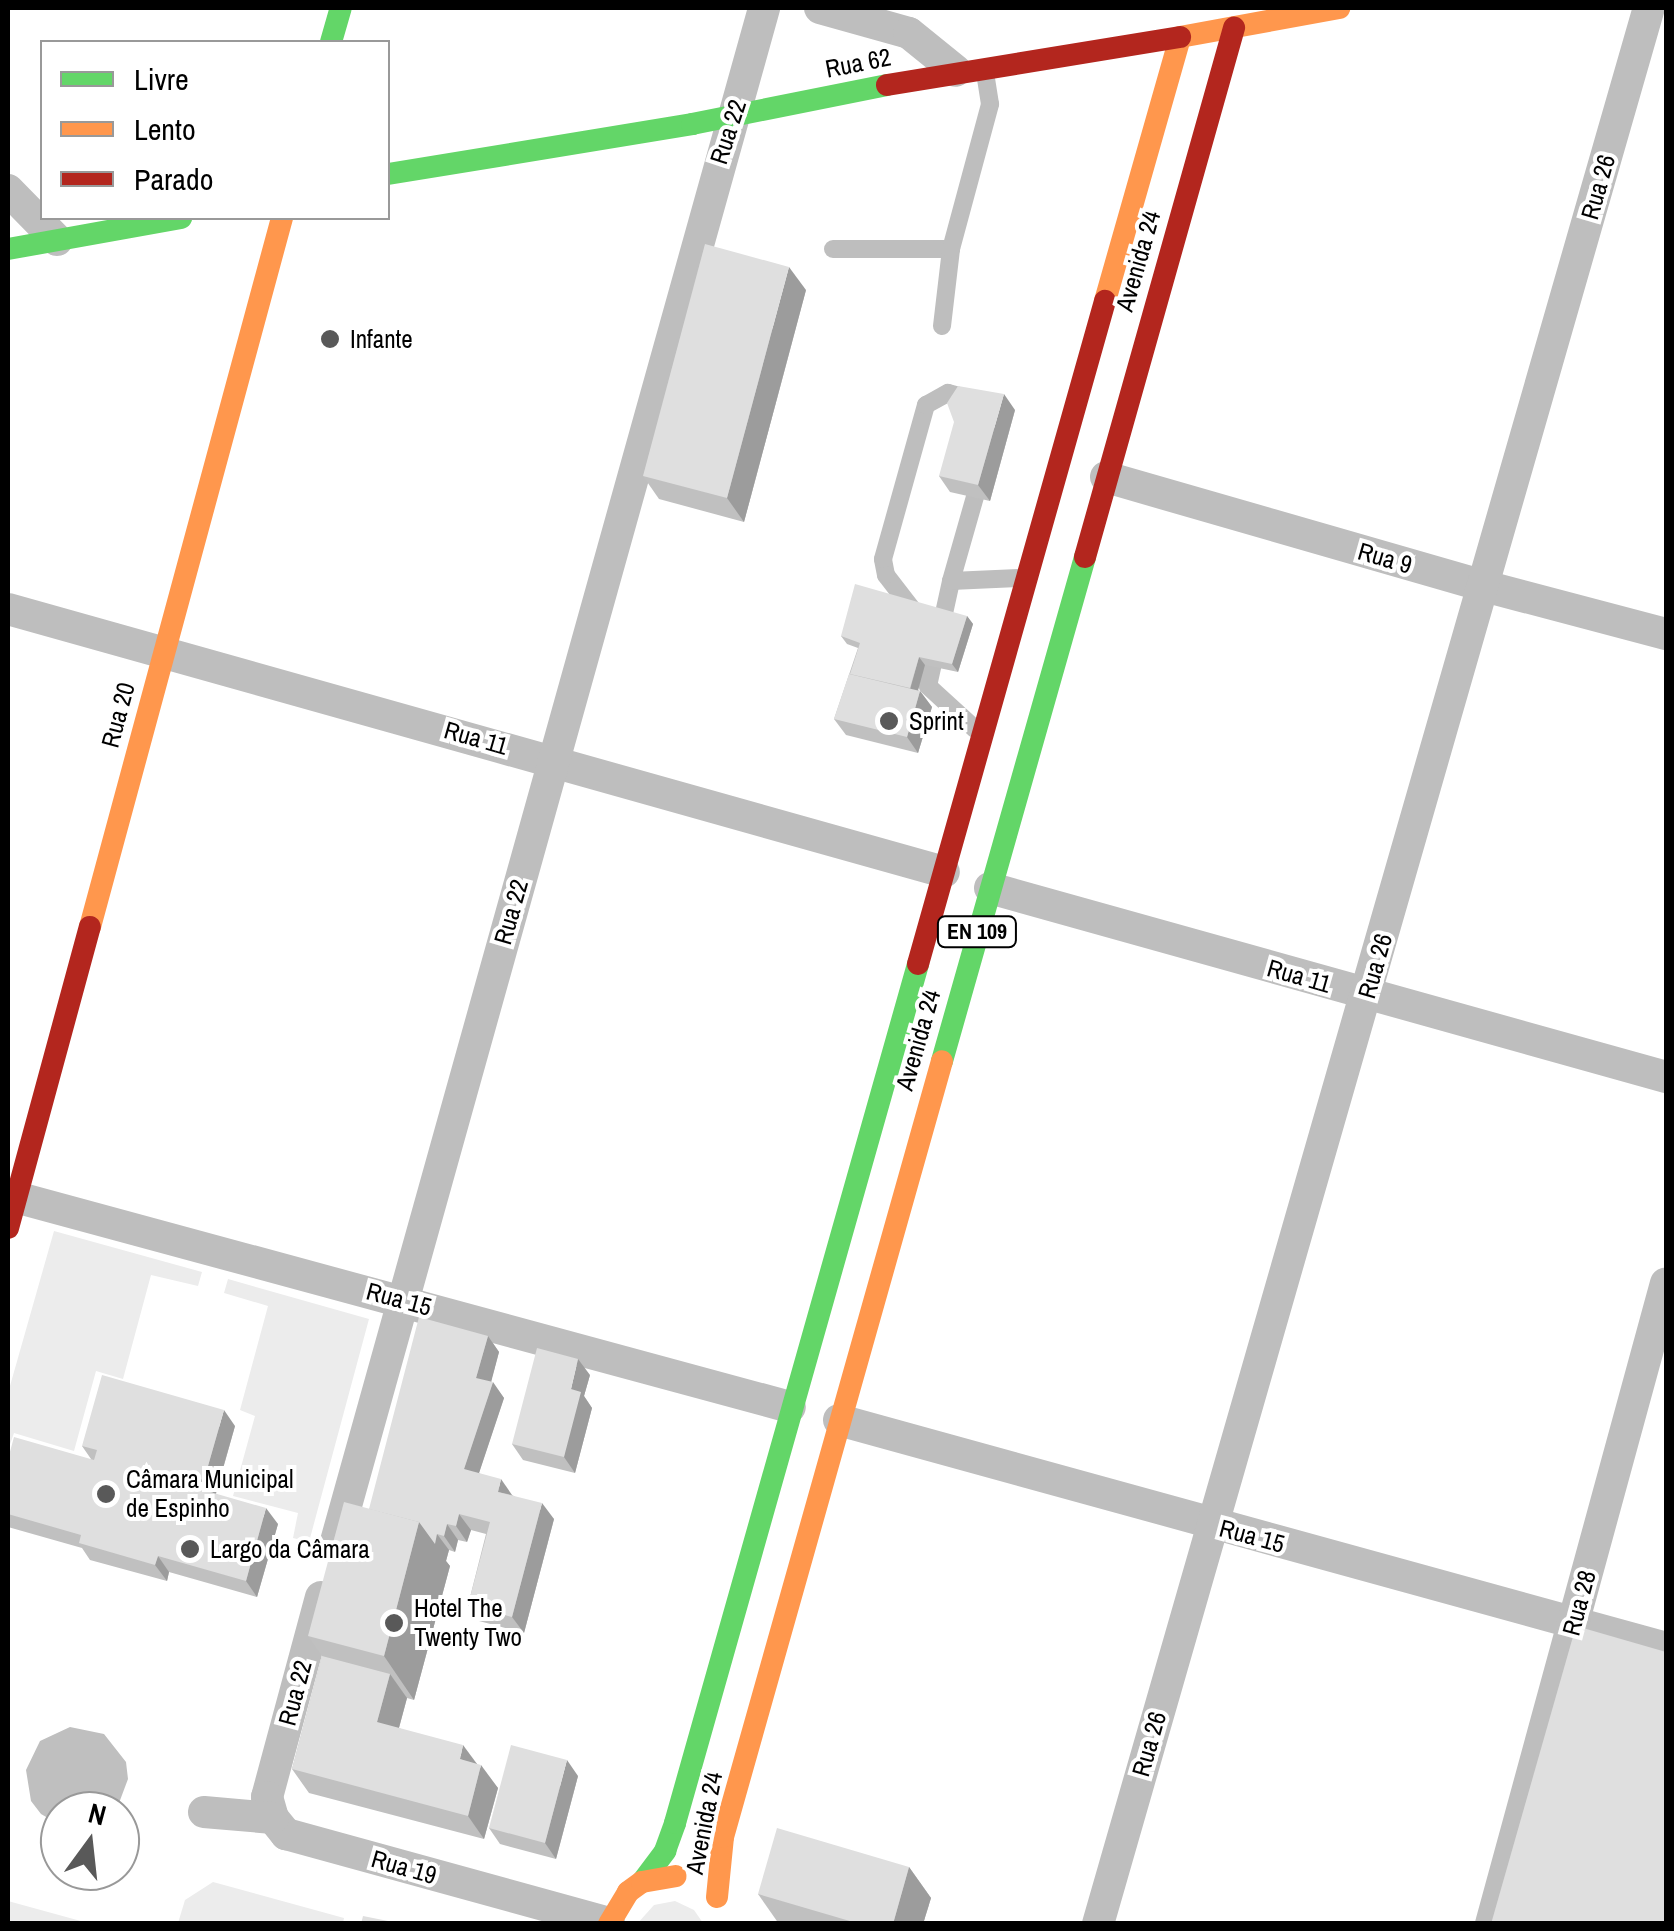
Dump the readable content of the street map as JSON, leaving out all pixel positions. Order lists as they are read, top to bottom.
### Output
{
  "streets": {
    "main road": [
      "Rua 62",
      "Avenida 24",
      "Rua 20",
      "EN 109"
    ],
    "street": [
      "Rua 22",
      "Rua 26",
      "Rua 9",
      "Rua 11",
      "Rua 15",
      "Rua 28",
      "Rua 19"
    ]
  },
  "crossings": [
    ["Rua 62", "Rua 22"],
    ["Rua 62", "Avenida 24"],
    ["Rua 22", "Rua 11"],
    ["Rua 22", "Rua 15"],
    ["Rua 22", "Rua 19"],
    ["Rua 26", "Rua 9"],
    ["Rua 26", "Rua 11"],
    ["Rua 26", "Rua 15"],
    ["Avenida 24", "Rua 9"],
    ["Avenida 24", "Rua 11"],
    ["Avenida 24", "Rua 15"],
    ["Avenida 24", "Rua 19"],
    ["Rua 20", "Rua 11"],
    ["Rua 20", "Rua 15"],
    ["Rua 15", "Rua 28"]
  ],
  "places": [
    "Infante",
    "Sprint",
    "Câmara Municipal de Espinho",
    "Largo da Câmara",
    "Hotel The Twenty Two"
  ],
  "legend": ["Livre", "Lento", "Parado"],
  "north": "top"
}
